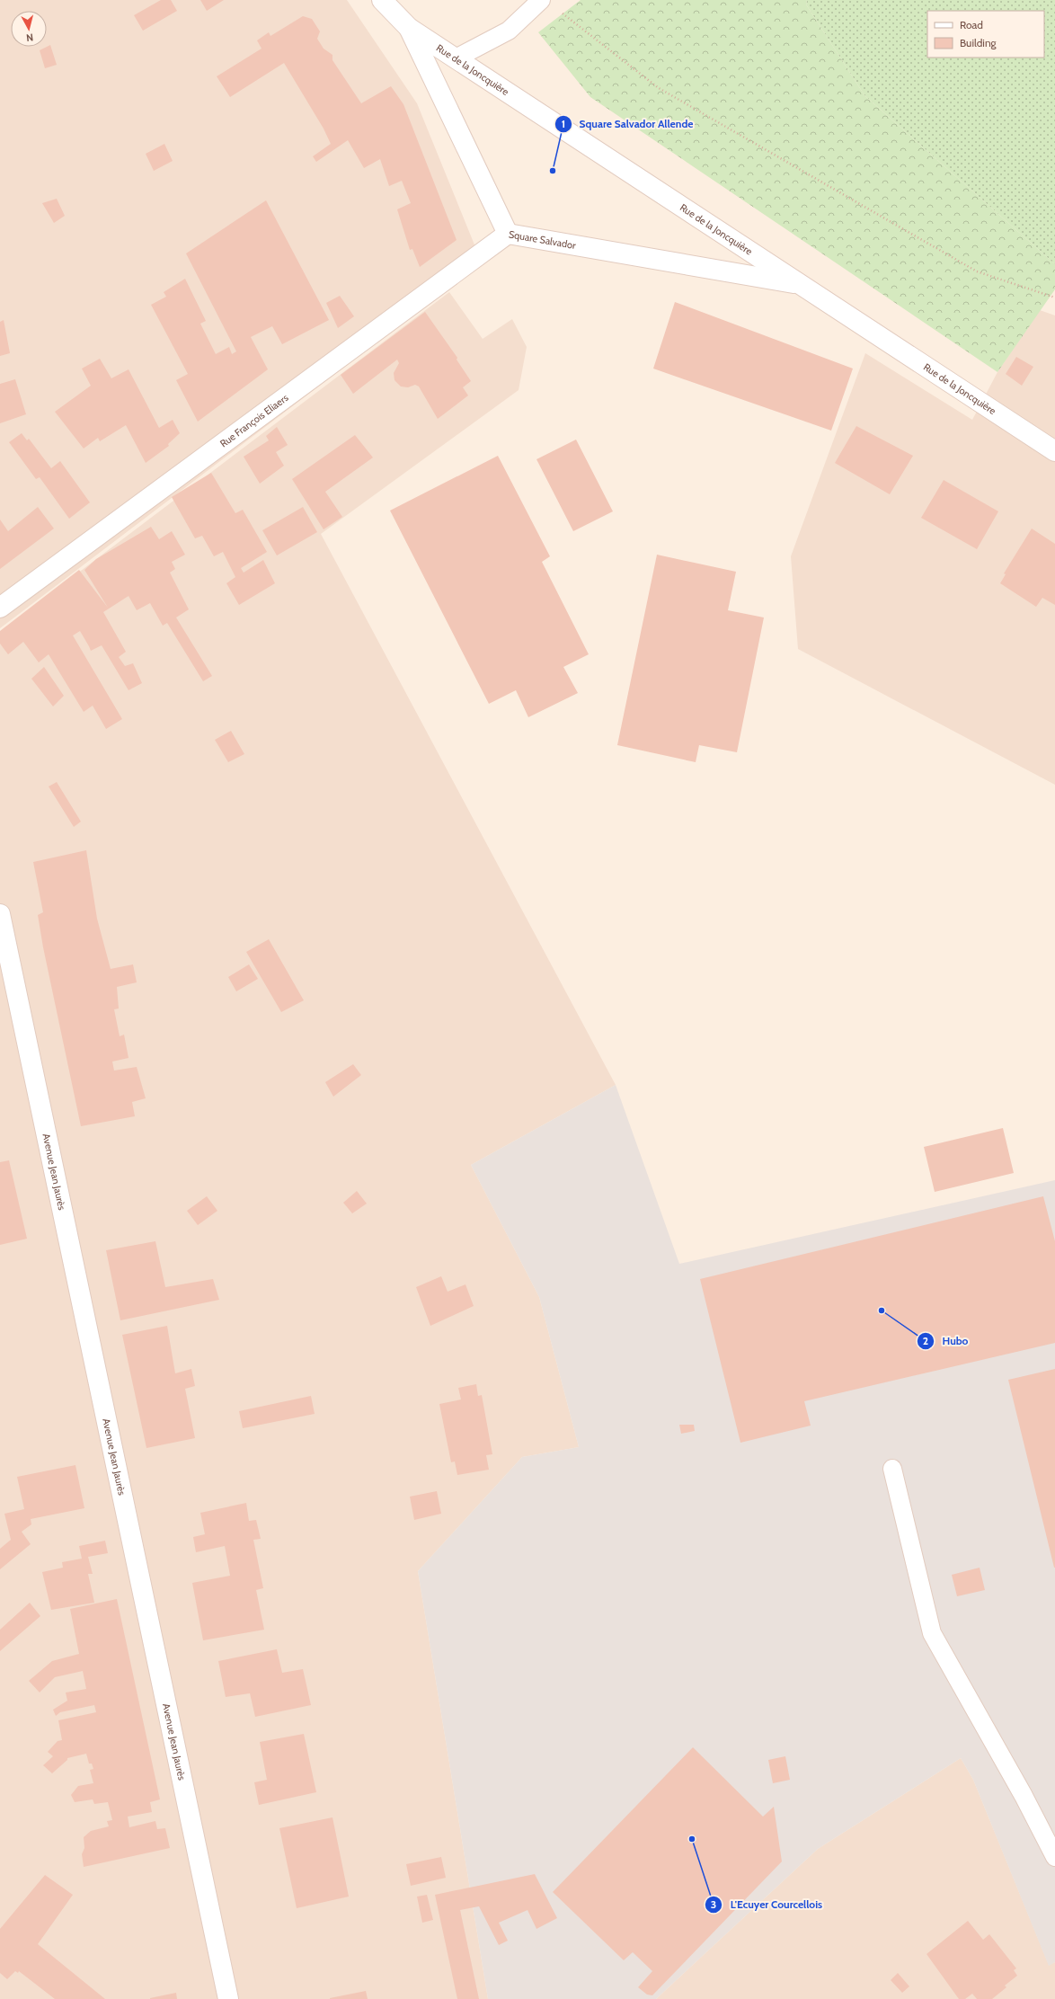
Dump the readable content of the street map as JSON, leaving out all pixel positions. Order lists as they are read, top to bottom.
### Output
{
  "streets": {
    "street": [
      "Rue de la Joncquière",
      "Square Salvador",
      "Rue François Eliaers",
      "Avenue Jean Jaurès"
    ]
  },
  "crossings": [
    ["Rue de la Joncquière", "Square Salvador"],
    ["Square Salvador", "Rue François Eliaers"]
  ],
  "places": ["Square Salvador Allende", "Hubo", "L'Ecuyer Courcellois"],
  "legend": ["Road", "Building"],
  "north": "bottom"
}
